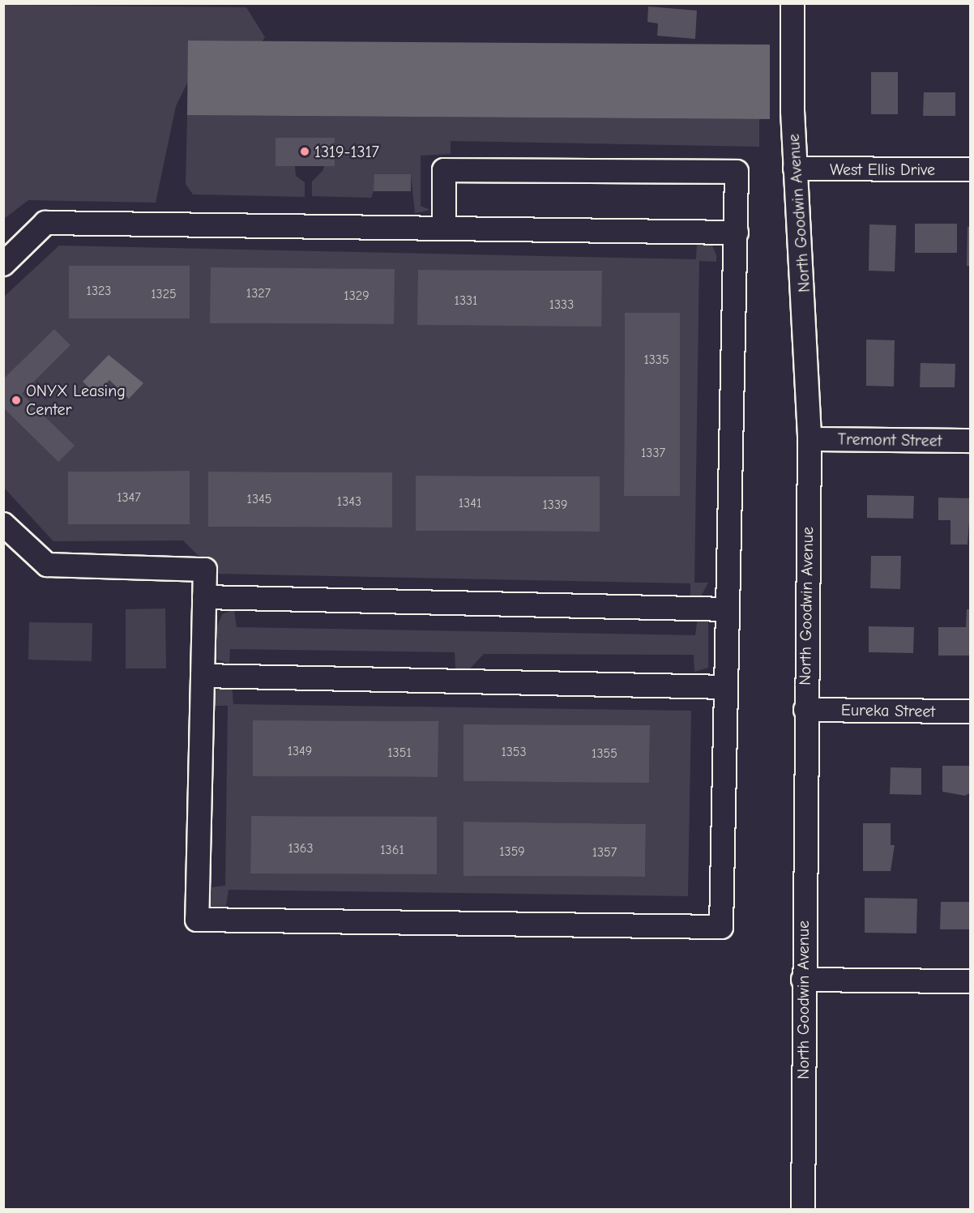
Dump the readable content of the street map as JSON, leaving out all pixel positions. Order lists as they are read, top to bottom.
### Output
{
  "streets": {
    "street": [
      "West Ellis Drive",
      "North Goodwin Avenue",
      "Tremont Street",
      "Eureka Street"
    ]
  },
  "crossings": [
    ["West Ellis Drive", "North Goodwin Avenue"],
    ["North Goodwin Avenue", "Tremont Street"],
    ["North Goodwin Avenue", "Eureka Street"]
  ],
  "places": ["1319-1317", "ONYX Leasing Center"],
  "house_numbers": [
    "1323",
    "1327",
    "1325",
    "1329",
    "1331",
    "1333",
    "1335",
    "1337",
    "1347",
    "1345",
    "1343",
    "1341",
    "1339",
    "1349",
    "1353",
    "1351",
    "1355",
    "1363",
    "1361",
    "1359",
    "1357"
  ]
}
